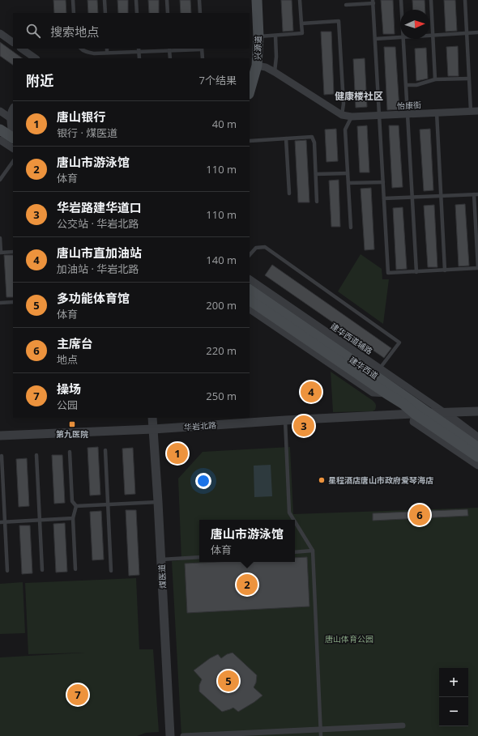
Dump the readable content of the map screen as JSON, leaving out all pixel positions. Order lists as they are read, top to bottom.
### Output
{
  "streets": {
    "main road": ["兴源道", "建华西道"],
    "street": [
      "怡康街",
      "建华西道辅路",
      "华岩北路",
      "煤医道"
    ]
  },
  "crossings": [
    ["兴源道", "怡康街"],
    ["建华西道辅路", "建华西道"],
    ["建华西道辅路", "华岩北路"],
    ["建华西道", "华岩北路"],
    ["华岩北路", "煤医道"]
  ],
  "districts": ["健康楼社区"],
  "parks": ["唐山体育公园"],
  "places": {
    "transit": ["第九医院"],
    "other": ["星程酒店唐山市政府爱琴海店"]
  },
  "north": "right",
  "page": {
    "search": "搜索地点",
    "heading": ["附近", "7个结果"],
    "list": [
      {
        "mark": "1",
        "name": "唐山银行",
        "note": "银行 · 煤医道",
        "value": "40 m"
      },
      {
        "mark": "2",
        "name": "唐山市游泳馆",
        "note": "体育",
        "value": "110 m"
      },
      {
        "mark": "3",
        "name": "华岩路建华道口",
        "note": "公交站 · 华岩北路",
        "value": "110 m"
      },
      {
        "mark": "4",
        "name": "唐山市直加油站",
        "note": "加油站 · 华岩北路",
        "value": "140 m"
      },
      {
        "mark": "5",
        "name": "多功能体育馆",
        "note": "体育",
        "value": "200 m"
      },
      {
        "mark": "6",
        "name": "主席台",
        "note": "地点",
        "value": "220 m"
      },
      {
        "mark": "7",
        "name": "操场",
        "note": "公园",
        "value": "250 m"
      }
    ],
    "pins": [
      "4",
      "3",
      "1",
      "6",
      "2",
      "5",
      "7"
    ],
    "popup": ["唐山市游泳馆", "体育"],
    "map_buttons": ["+", "−"]
  }
}
